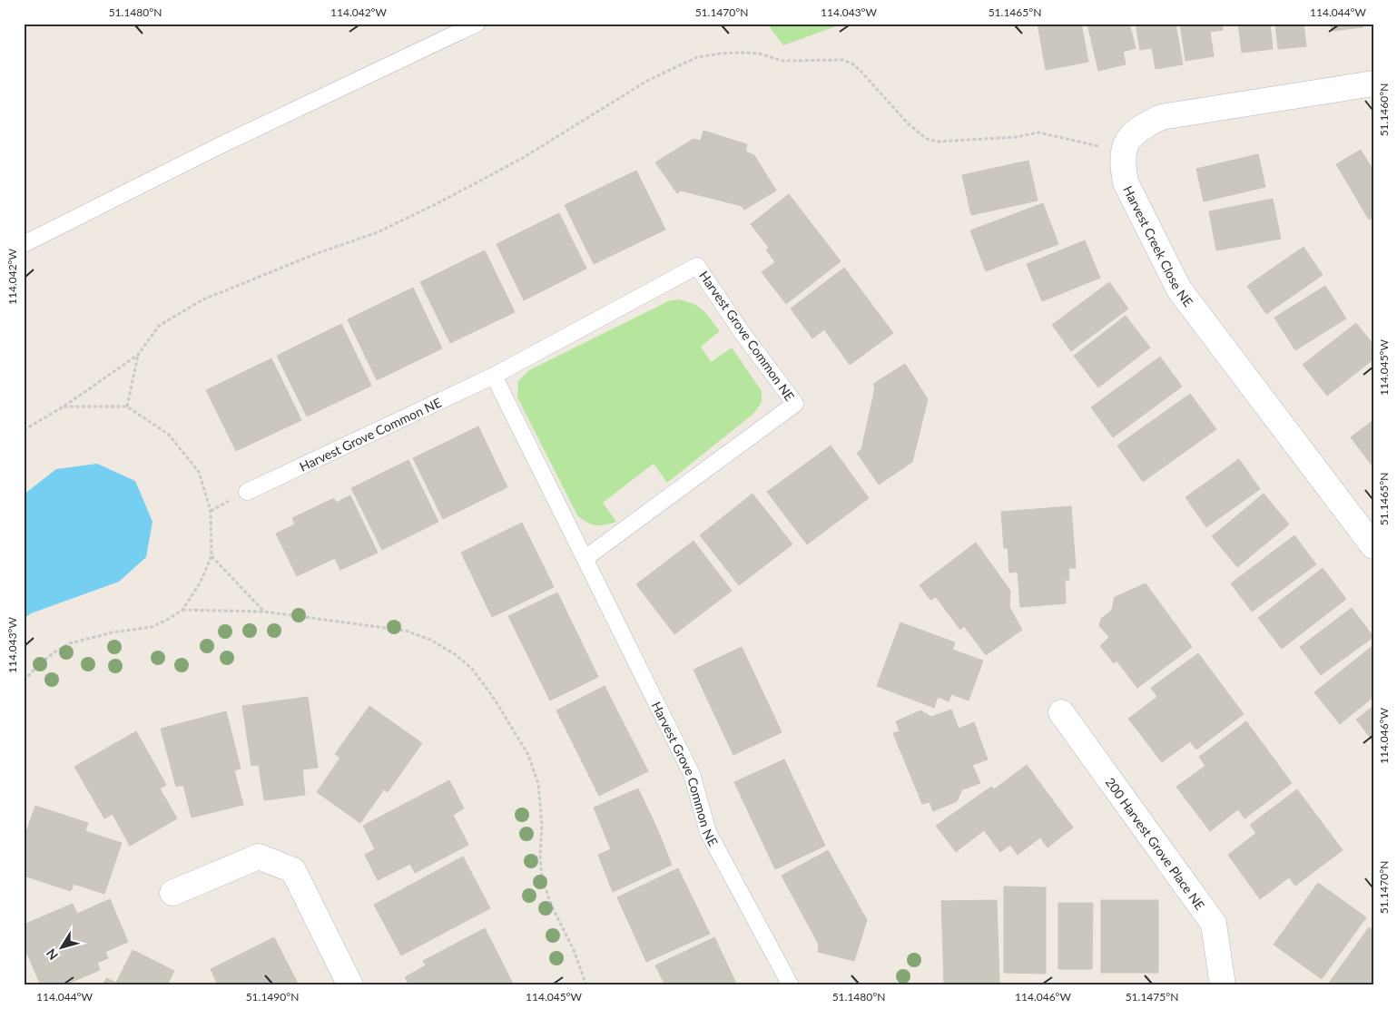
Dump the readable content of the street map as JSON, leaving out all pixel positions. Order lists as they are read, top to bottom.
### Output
{
  "streets": {
    "street": ["Harvest Creek Close NE", "200 Harvest Grove Place NE"],
    "lane": ["Harvest Grove Common NE"]
  },
  "north": "bottom left",
  "coordinates": [
    "51.1480°N",
    "114.042°W",
    "51.1470°N",
    "114.043°W",
    "51.1465°N",
    "114.044°W",
    "51.1460°N",
    "114.045°W",
    "114.046°W",
    "51.1490°N",
    "51.1475°N"
  ]
}
